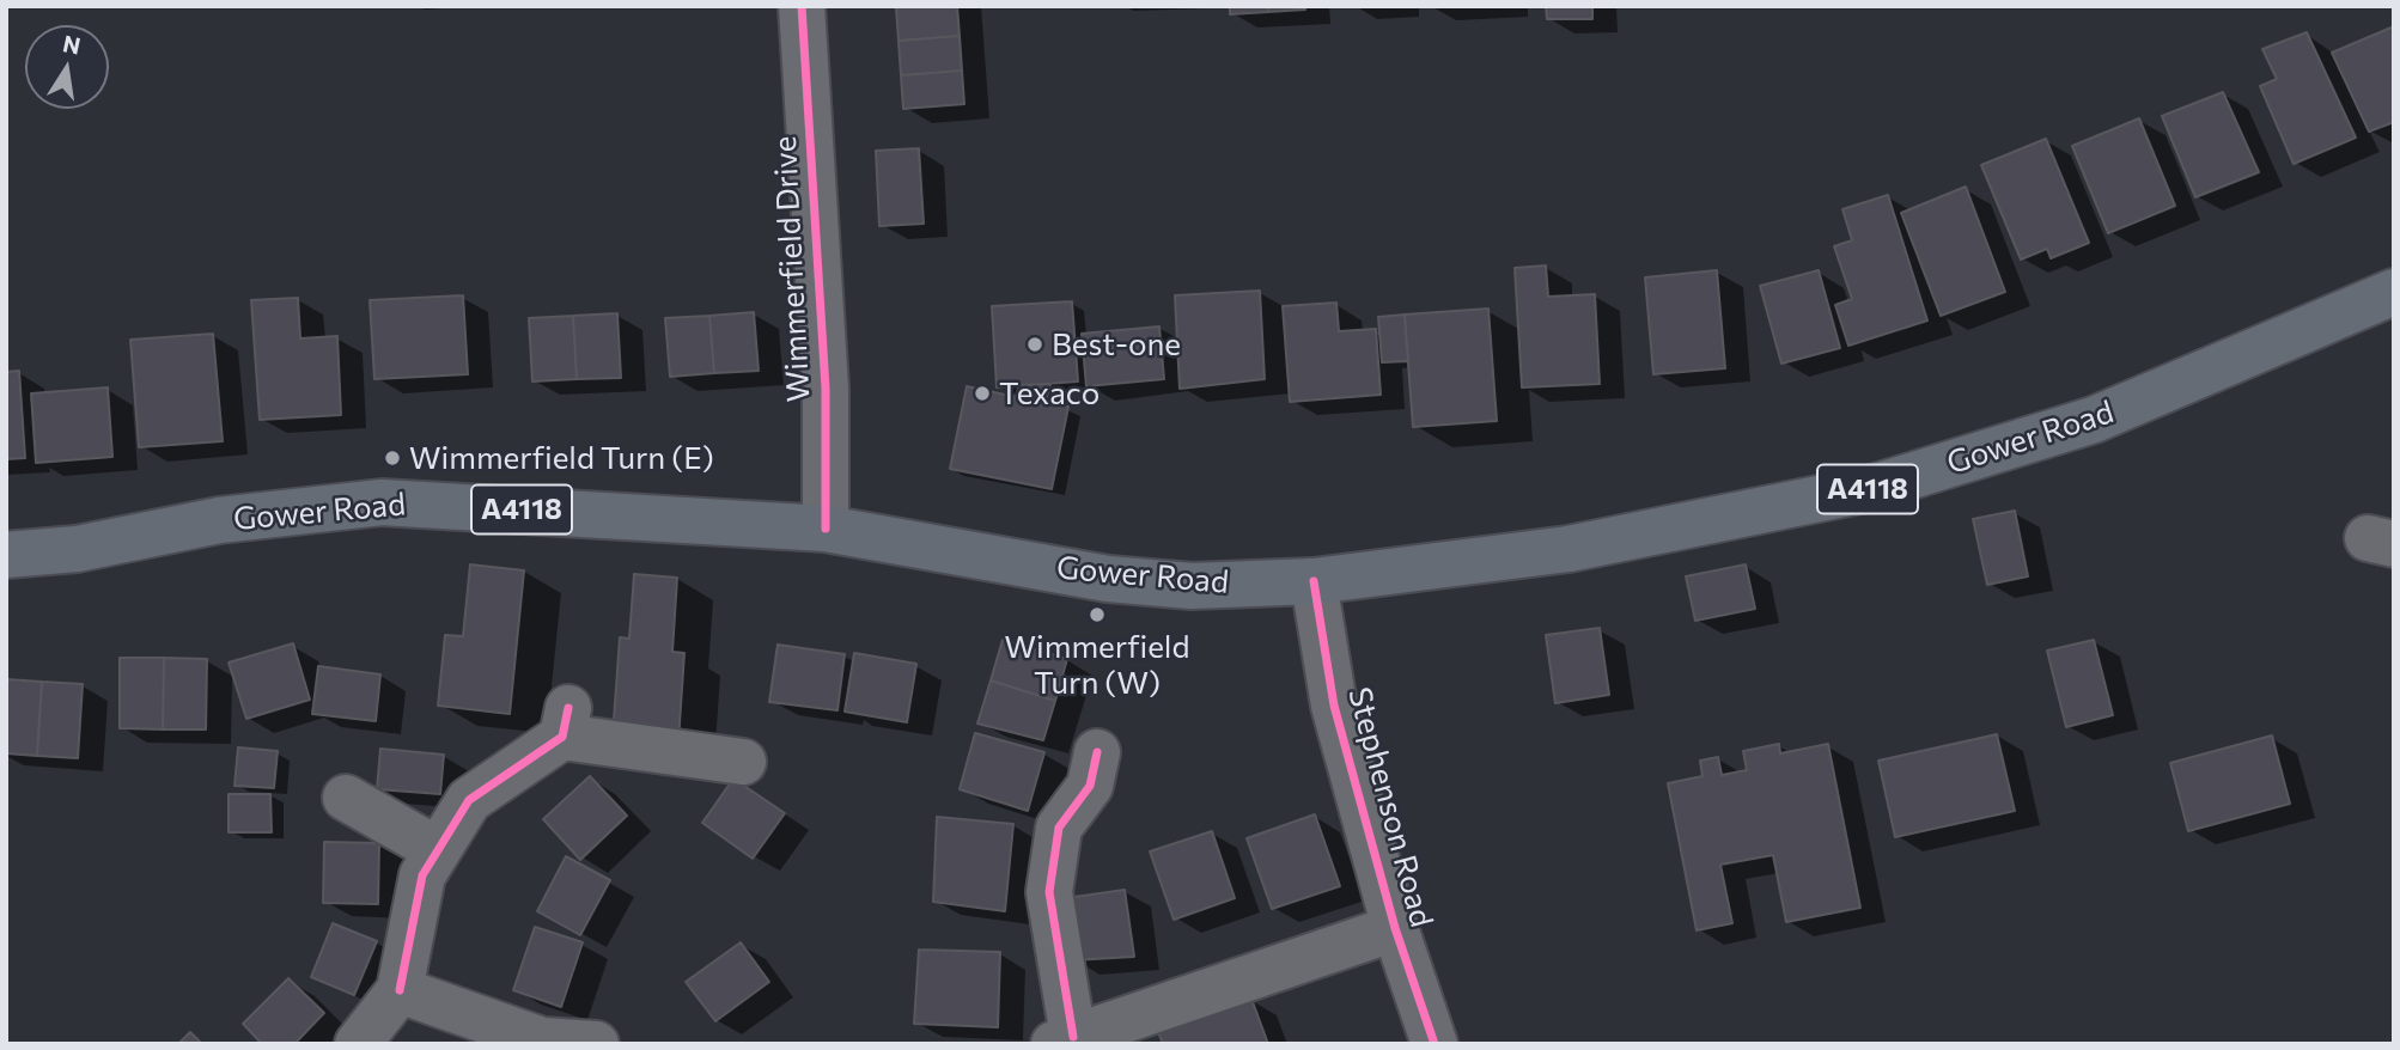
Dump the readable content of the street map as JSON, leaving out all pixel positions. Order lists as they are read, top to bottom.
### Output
{
  "streets": {
    "main road": ["Gower Road", "A4118"],
    "street": ["Wimmerfield Drive", "Stephenson Road"]
  },
  "crossings": [
    ["Wimmerfield Drive", "Gower Road"],
    ["Gower Road", "Stephenson Road"]
  ],
  "places": [
    "Best-one",
    "Texaco",
    "Wimmerfield Turn (E)",
    "Wimmerfield Turn (W)"
  ],
  "north": "top"
}
